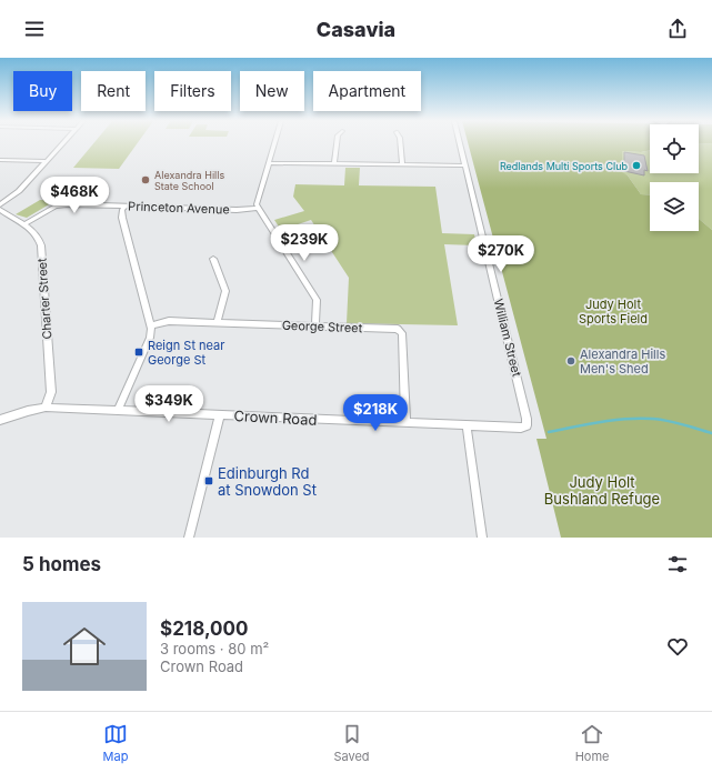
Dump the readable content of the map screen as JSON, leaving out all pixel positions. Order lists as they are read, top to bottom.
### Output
{
  "streets": {
    "street": [
      "Princeton Avenue",
      "Charter Street",
      "George Street",
      "William Street",
      "Crown Road"
    ]
  },
  "crossings": [
    ["Princeton Avenue", "Charter Street"],
    ["Charter Street", "Crown Road"],
    ["George Street", "Crown Road"],
    ["William Street", "Crown Road"]
  ],
  "parks": ["Judy Holt Sports Field", "Judy Holt Bushland Refuge"],
  "places": {
    "other": ["Redlands Multi Sports Club", "Alexandra Hills State School", "Alexandra Hills Men's Shed"],
    "transit": ["Reign St near George St", "Edinburgh Rd at Snowdon St"]
  },
  "page": {
    "header": "Casavia",
    "chip": [
      "Buy",
      "Rent",
      "Filters",
      "New",
      "Apartment"
    ],
    "price": [
      "$468K",
      "$239K",
      "$270K",
      "$349K",
      "$218K"
    ],
    "heading": "5 homes",
    "list": [
      {
        "name": "$218,000",
        "note": "3 rooms · 80 m² · Crown Road"
      }
    ],
    "tabs": ["Map", "Saved", "Home"]
  }
}
